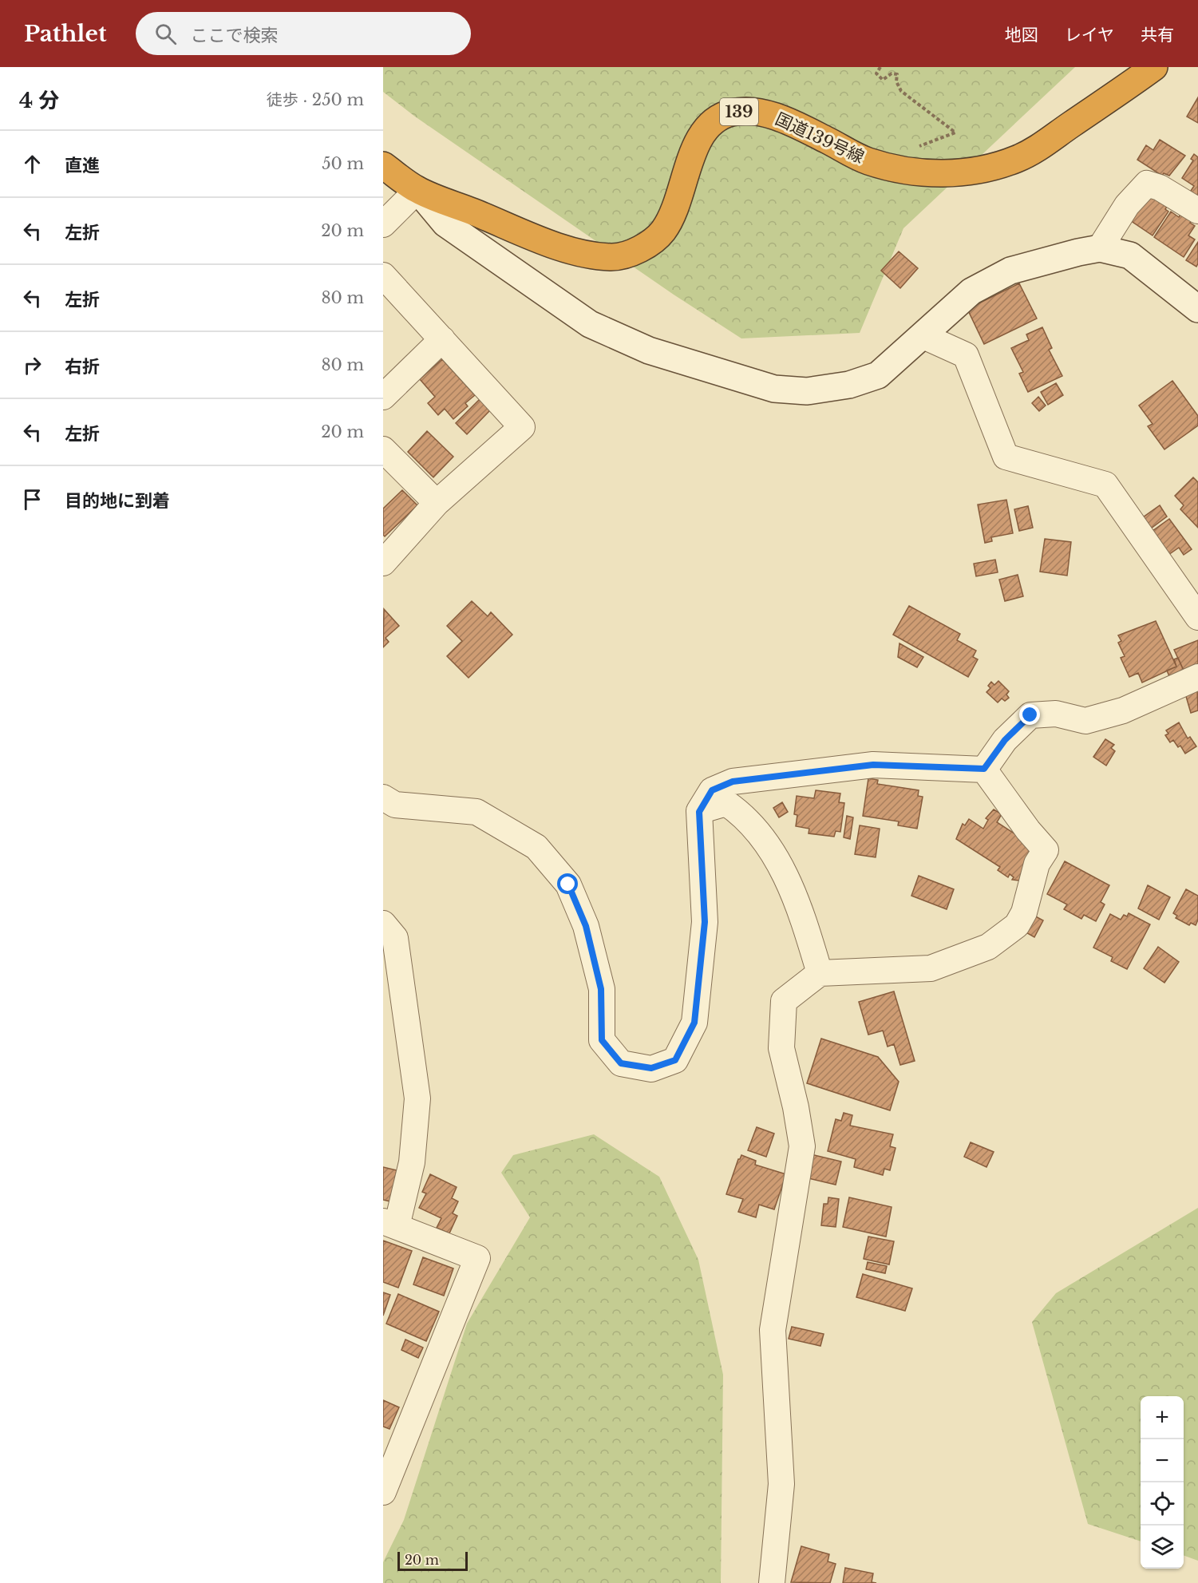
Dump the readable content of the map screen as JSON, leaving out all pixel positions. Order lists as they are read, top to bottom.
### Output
{
  "streets": {
    "highway": ["139", "国道139号線"]
  },
  "scale_bar": "20 m",
  "page": {
    "header": "Pathlet",
    "search": "ここで検索",
    "nav": ["地図", "レイヤ", "共有"],
    "heading": ["4 分", "徒歩 · 250 m"],
    "list": [
      ["直進", "50 m"],
      ["左折", "20 m"],
      ["左折", "80 m"],
      ["右折", "80 m"],
      ["左折", "20 m"],
      "目的地に到着"
    ],
    "map_buttons": ["+", "−"],
    "scale": "20 m"
  }
}
